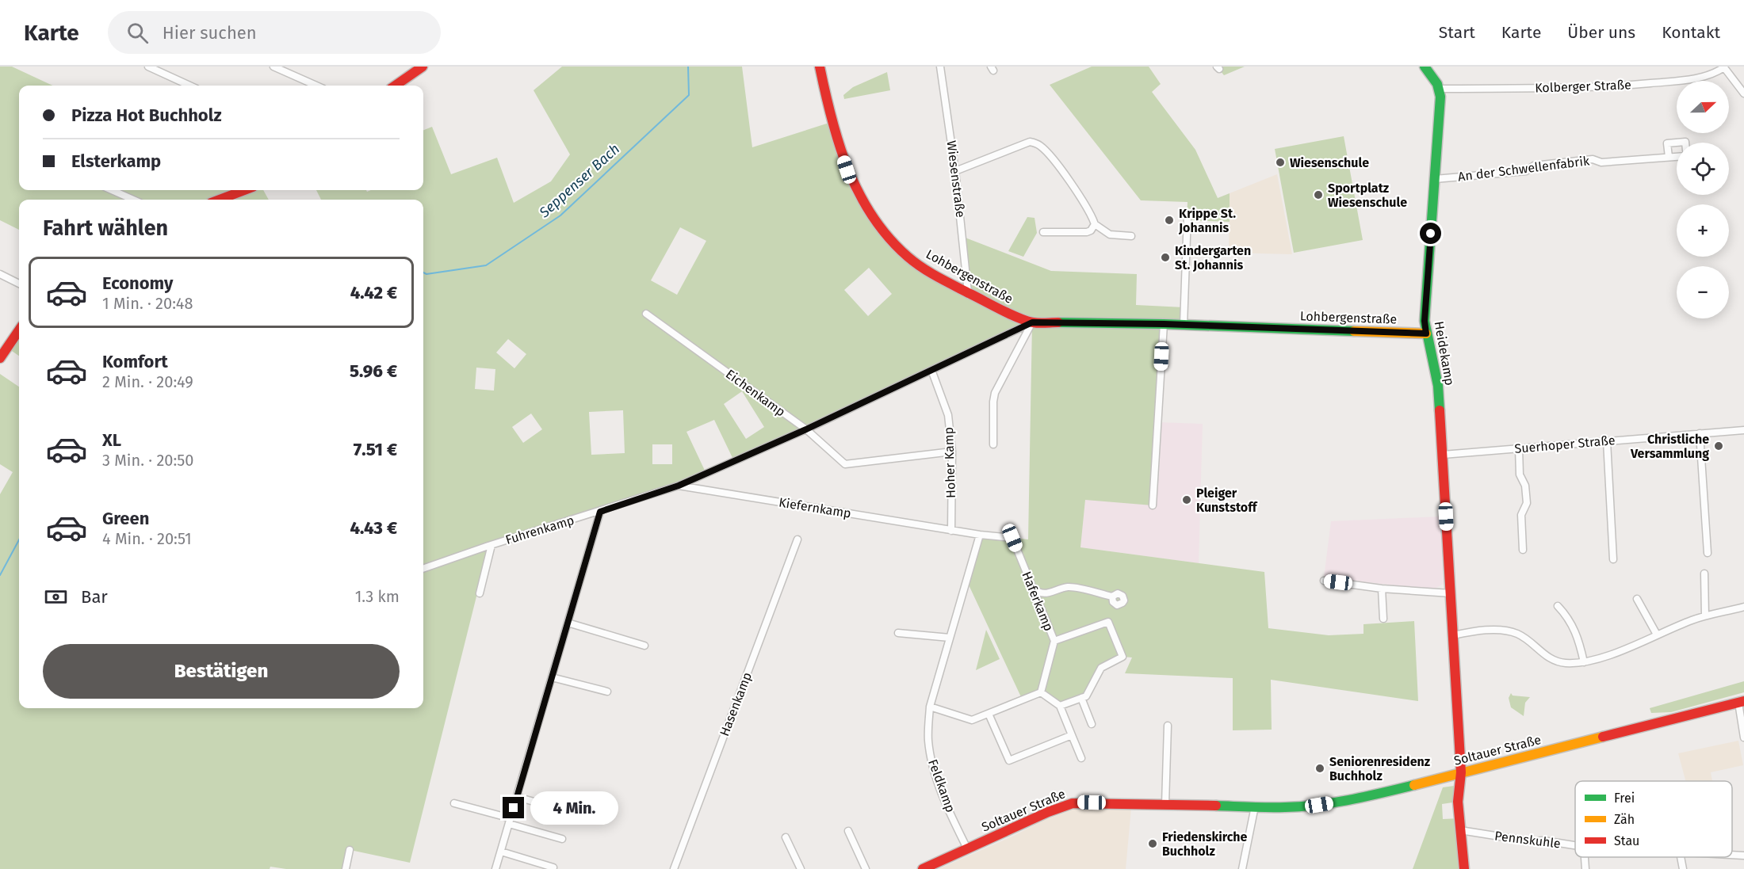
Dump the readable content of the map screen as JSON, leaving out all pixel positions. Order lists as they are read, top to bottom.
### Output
{
  "streets": {
    "street": [
      "Kolberger Straße",
      "An der Schwellenfabrik",
      "Wiesenstraße",
      "Lohbergenstraße",
      "Heidekamp",
      "Eichenkamp",
      "Suerhoper Straße",
      "Hoher Kamp",
      "Kiefernkamp",
      "Fuhrenkamp",
      "Haferkamp",
      "Hasenkamp",
      "Soltauer Straße",
      "Feldkamp",
      "Pennskuhle"
    ]
  },
  "crossings": [
    ["Kolberger Straße", "Heidekamp"],
    ["An der Schwellenfabrik", "Heidekamp"],
    ["Wiesenstraße", "Lohbergenstraße"],
    ["Lohbergenstraße", "Heidekamp"],
    ["Lohbergenstraße", "Fuhrenkamp"],
    ["Heidekamp", "Suerhoper Straße"],
    ["Heidekamp", "Soltauer Straße"],
    ["Heidekamp", "Pennskuhle"],
    ["Eichenkamp", "Hoher Kamp"],
    ["Eichenkamp", "Fuhrenkamp"],
    ["Hoher Kamp", "Kiefernkamp"],
    ["Hoher Kamp", "Fuhrenkamp"],
    ["Kiefernkamp", "Fuhrenkamp"],
    ["Haferkamp", "Feldkamp"],
    ["Soltauer Straße", "Feldkamp"]
  ],
  "water": ["Seppenser Bach"],
  "places": [
    "Wiesenschule",
    "Sportplatz Wiesenschule",
    "Krippe St. Johannis",
    "Kindergarten St. Johannis",
    "Christliche Versammlung",
    "Pleiger Kunststoff",
    "Seniorenresidenz Buchholz",
    "Friedenskirche Buchholz"
  ],
  "legend": ["Frei", "Zäh", "Stau"],
  "north": "right",
  "page": {
    "header": "Karte",
    "search": "Hier suchen",
    "nav": [
      "Start",
      "Karte",
      "Über uns",
      "Kontakt"
    ],
    "map_buttons": ["+", "−"],
    "banner": ["Pizza Hot Buchholz", "Elsterkamp"],
    "heading": "Fahrt wählen",
    "list": [
      {
        "name": "Economy",
        "note": "1 Min. · 20:48",
        "value": "4.42 €"
      },
      {
        "name": "Komfort",
        "note": "2 Min. · 20:49",
        "value": "5.96 €"
      },
      {
        "name": "XL",
        "note": "3 Min. · 20:50",
        "value": "7.51 €"
      },
      {
        "name": "Green",
        "note": "4 Min. · 20:51",
        "value": "4.43 €"
      }
    ],
    "pay": ["Bar", "1.3 km"],
    "buttons": "Bestätigen",
    "bubble": "4 Min."
  }
}
